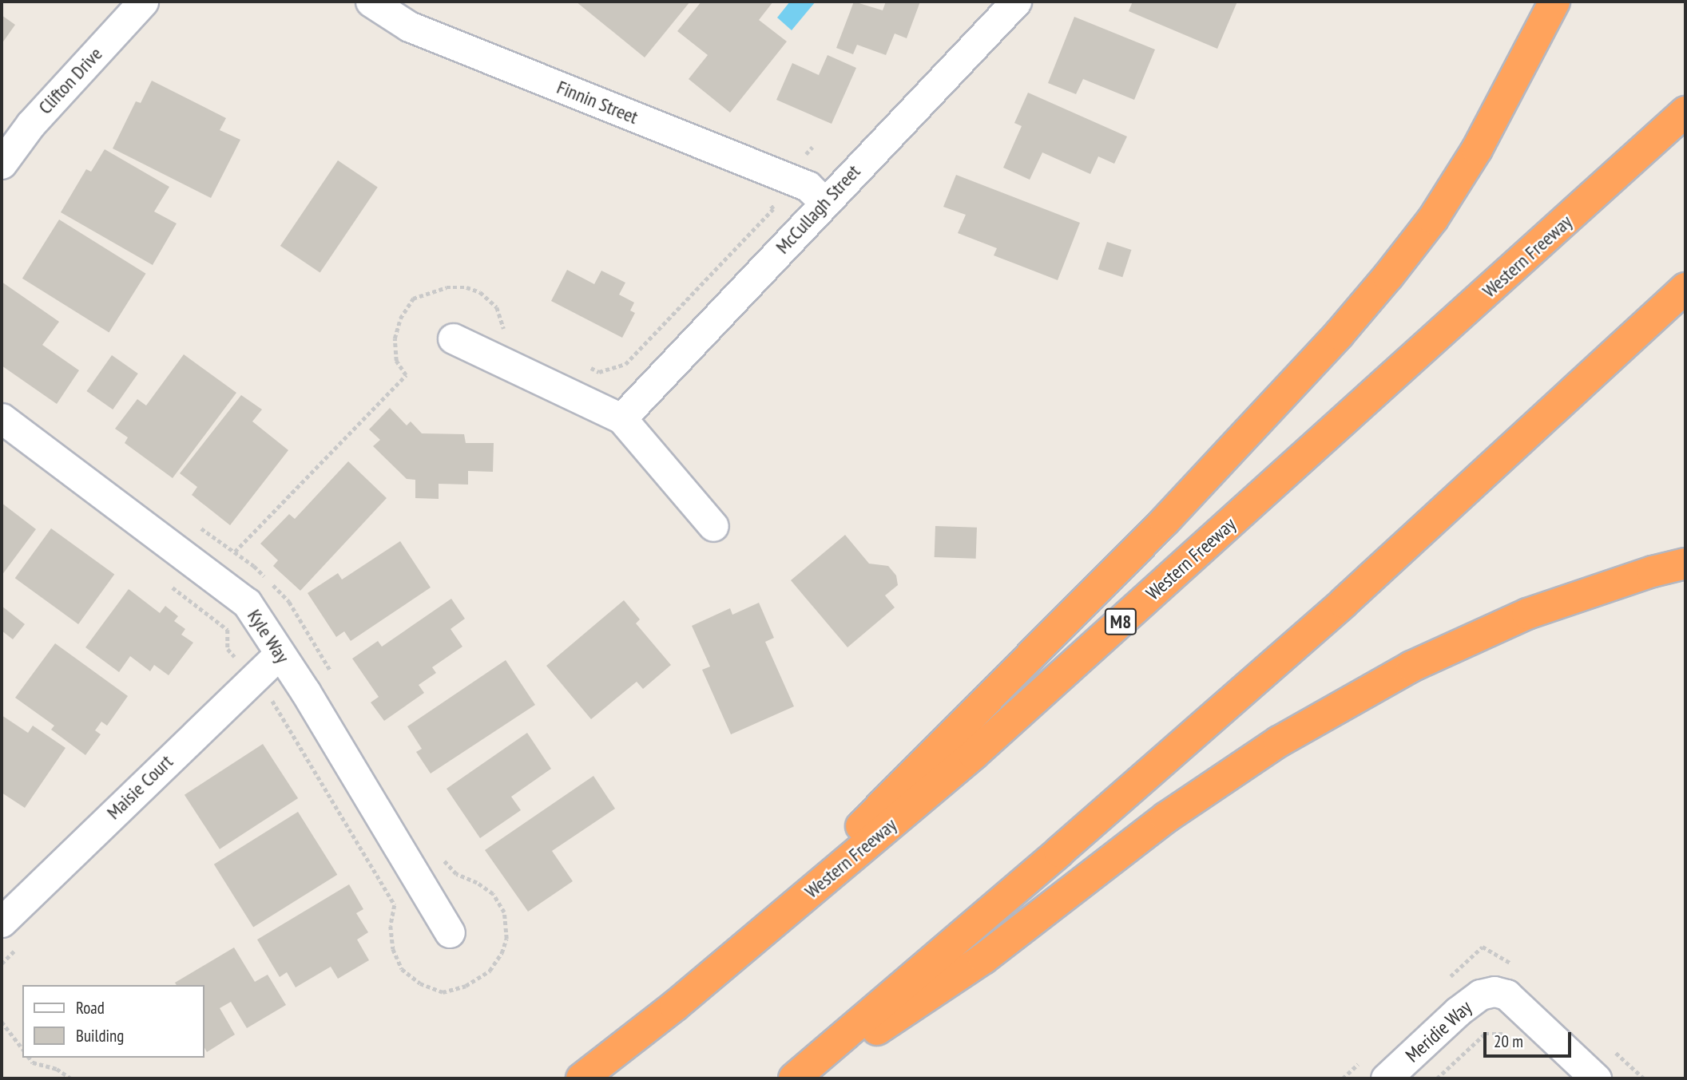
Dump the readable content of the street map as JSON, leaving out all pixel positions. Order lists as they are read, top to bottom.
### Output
{
  "streets": {
    "highway": ["Western Freeway", "M8"],
    "street": [
      "Clifton Drive",
      "Finnin Street",
      "McCullagh Street",
      "Kyle Way",
      "Maisie Court",
      "Meridie Way"
    ]
  },
  "crossings": [
    ["Finnin Street", "McCullagh Street"],
    ["Kyle Way", "Maisie Court"]
  ],
  "legend": ["Road", "Building"],
  "scale_bar": "20 m"
}
